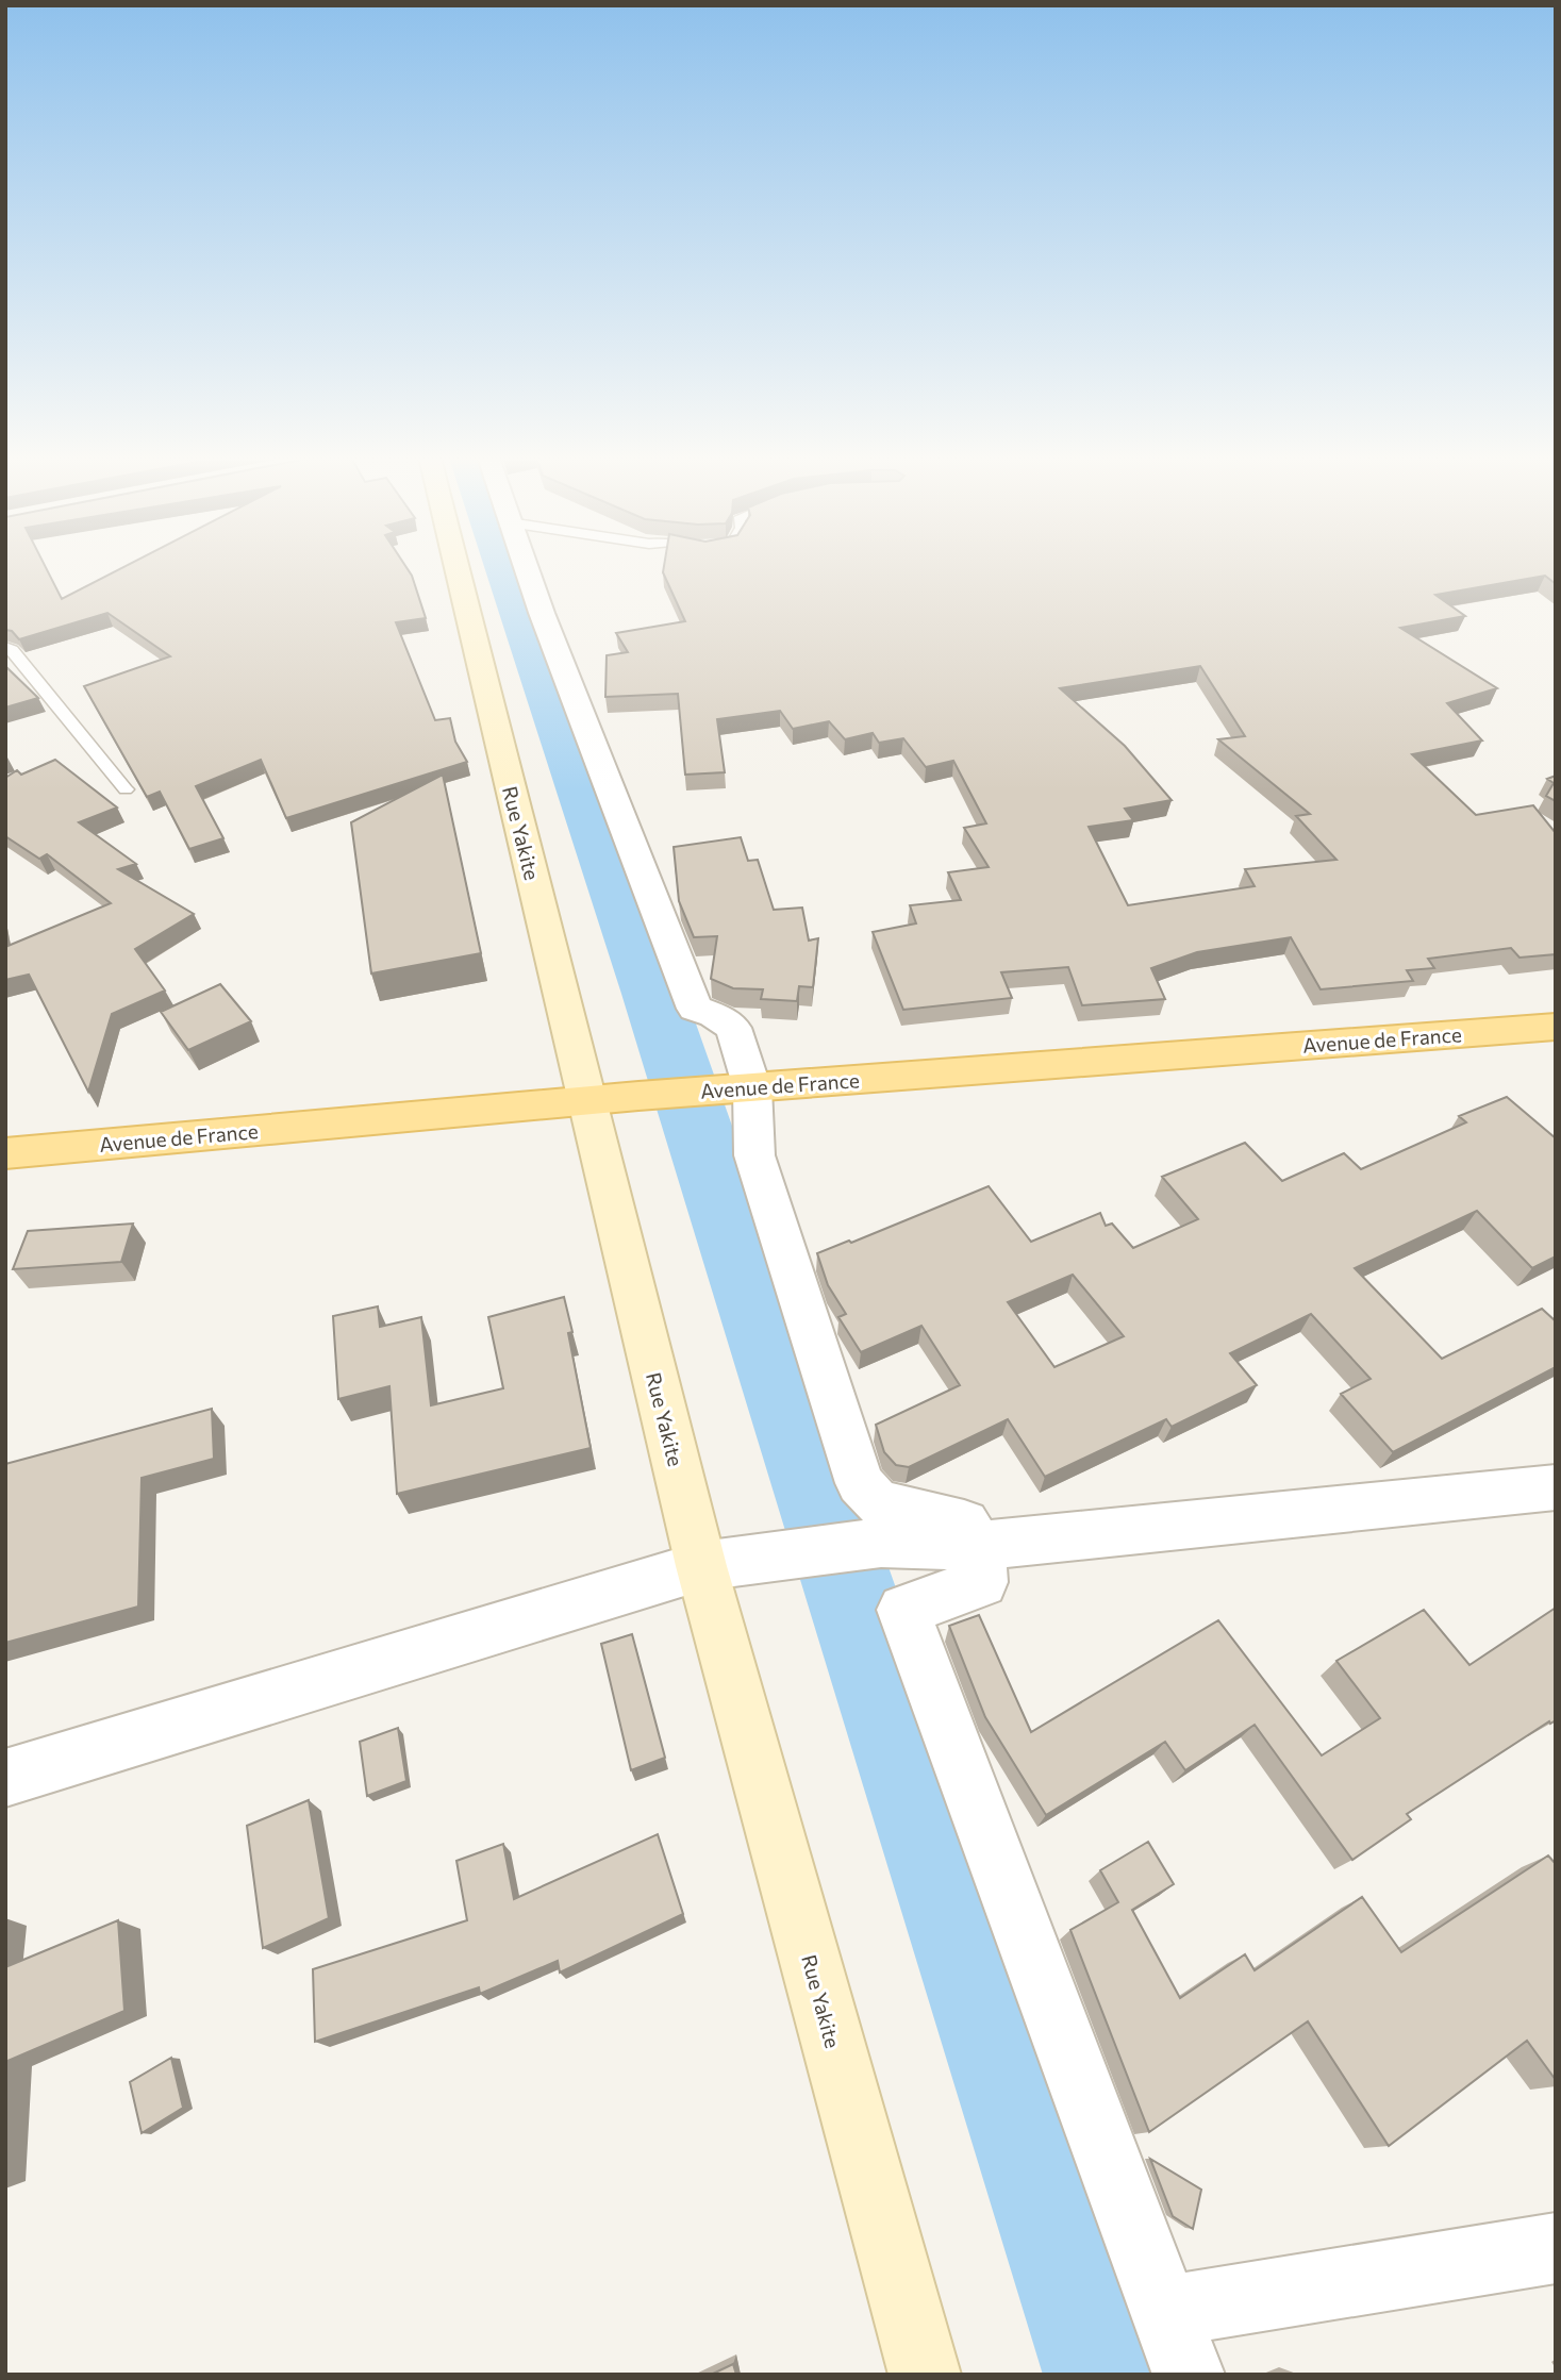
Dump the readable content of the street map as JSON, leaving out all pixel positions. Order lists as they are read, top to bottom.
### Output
{
  "streets": {
    "main road": ["Rue Yakite", "Avenue de France"]
  },
  "crossings": [
    ["Rue Yakite", "Avenue de France"]
  ]
}
